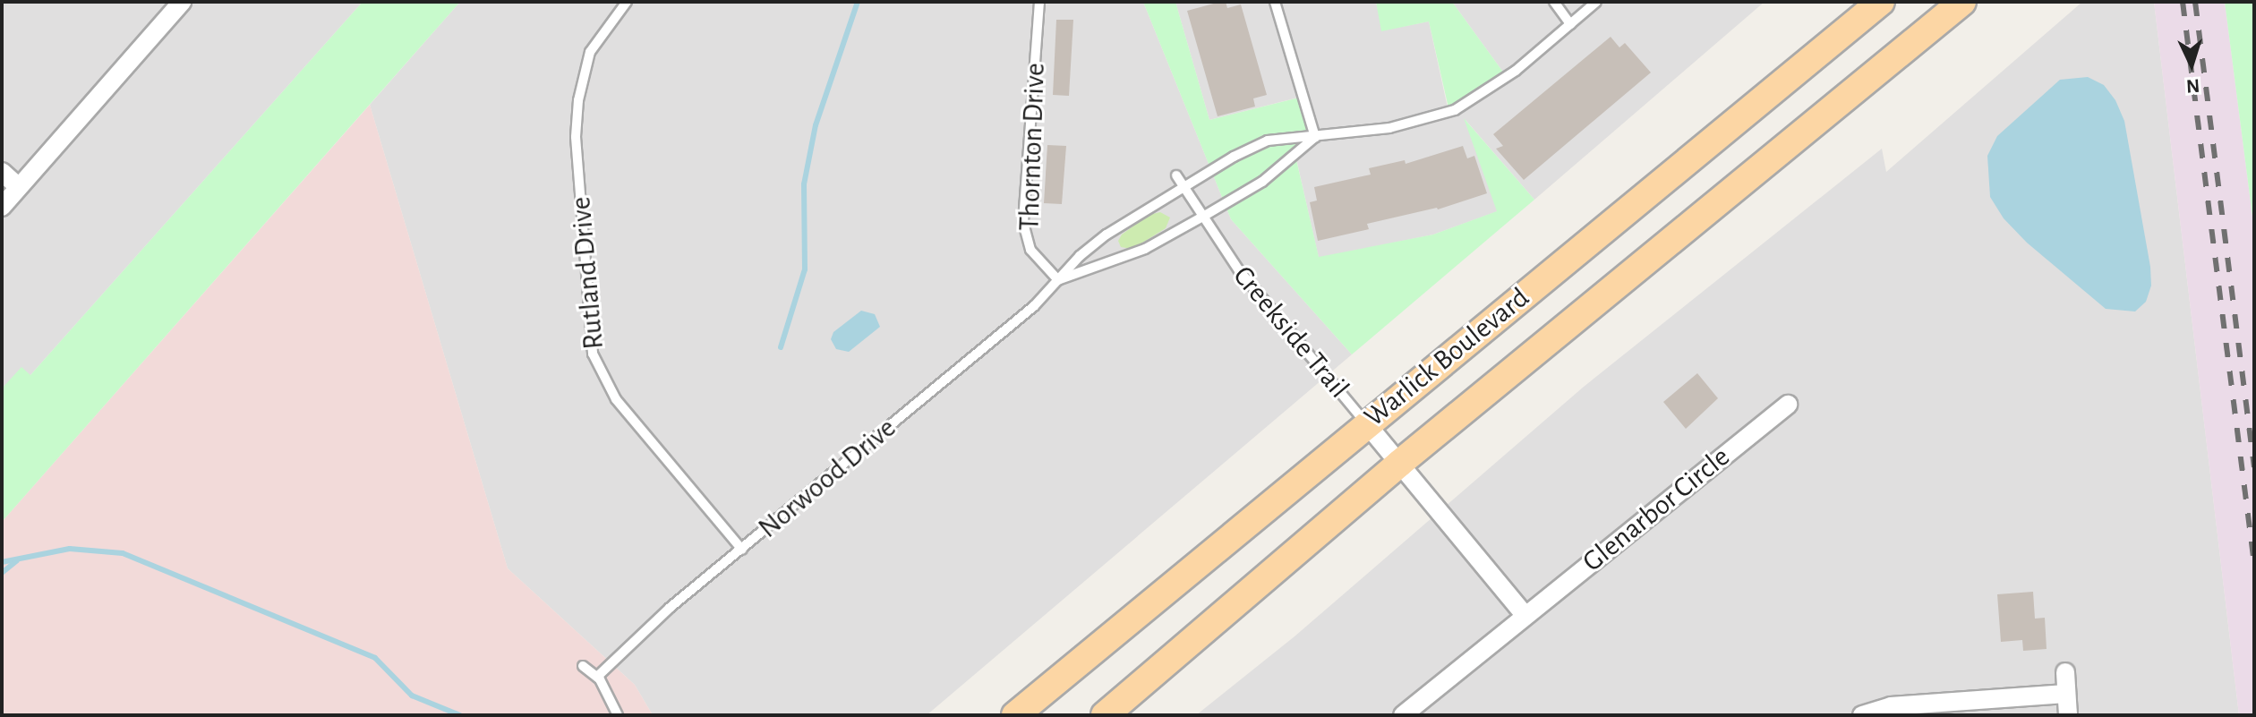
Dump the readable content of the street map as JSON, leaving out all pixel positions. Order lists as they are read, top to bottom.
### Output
{
  "streets": {
    "main road": ["Warlick Boulevard"],
    "street": ["Creekside Trail", "Glenarbor Circle"],
    "lane": ["Thornton Drive", "Rutland Drive", "Norwood Drive"]
  },
  "crossings": [
    ["Thornton Drive", "Norwood Drive"],
    ["Rutland Drive", "Norwood Drive"],
    ["Creekside Trail", "Warlick Boulevard"],
    ["Creekside Trail", "Norwood Drive"],
    ["Creekside Trail", "Glenarbor Circle"]
  ],
  "north": "bottom"
}
